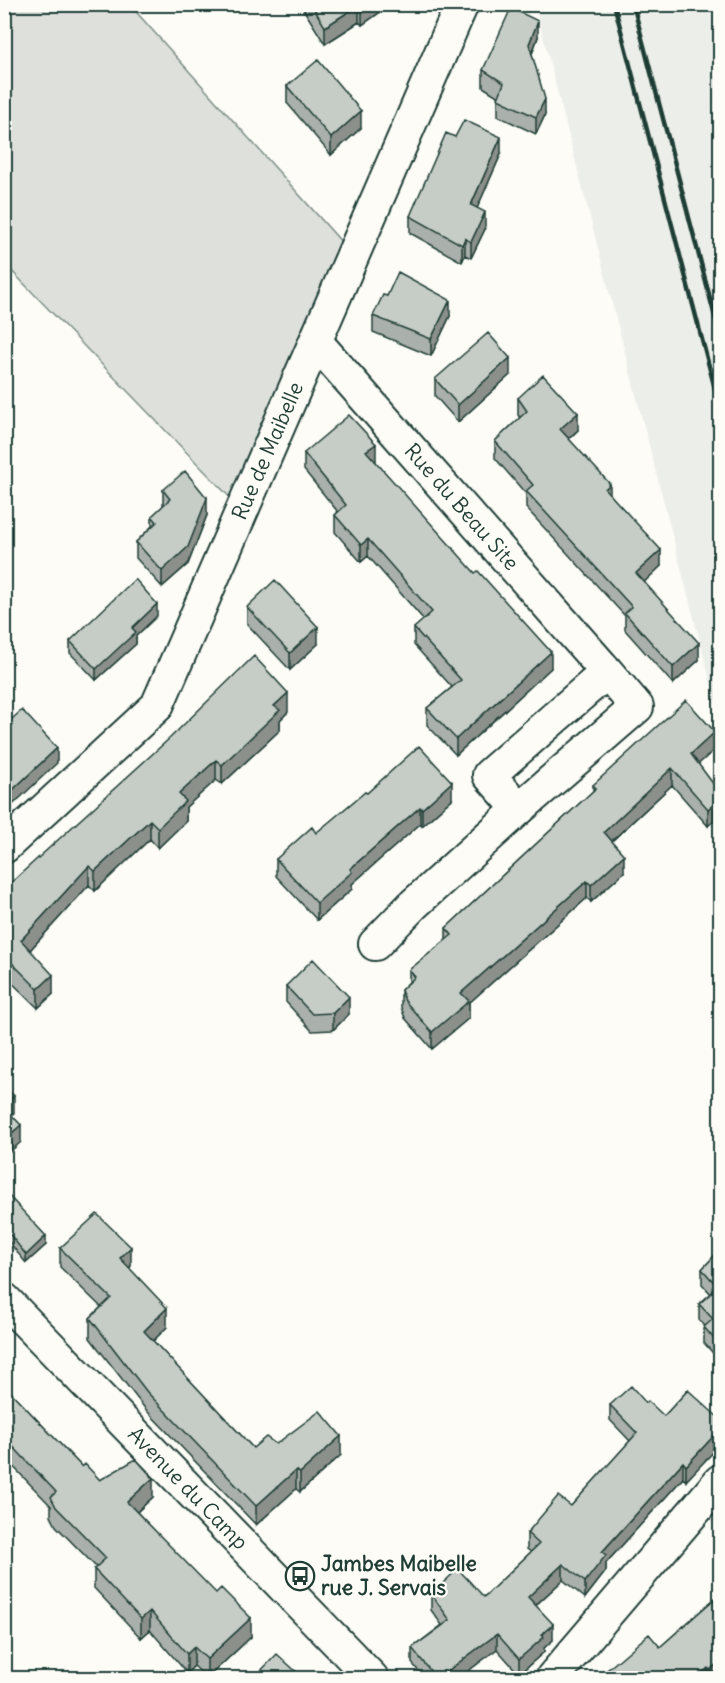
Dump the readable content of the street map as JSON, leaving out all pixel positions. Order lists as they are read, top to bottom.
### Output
{
  "streets": {
    "street": ["Rue de Maibelle", "Rue du Beau Site", "Avenue du Camp"]
  },
  "crossings": [
    ["Rue de Maibelle", "Rue du Beau Site"]
  ],
  "places": {
    "bus stop": ["Jambes Maibelle rue J. Servais"]
  }
}
